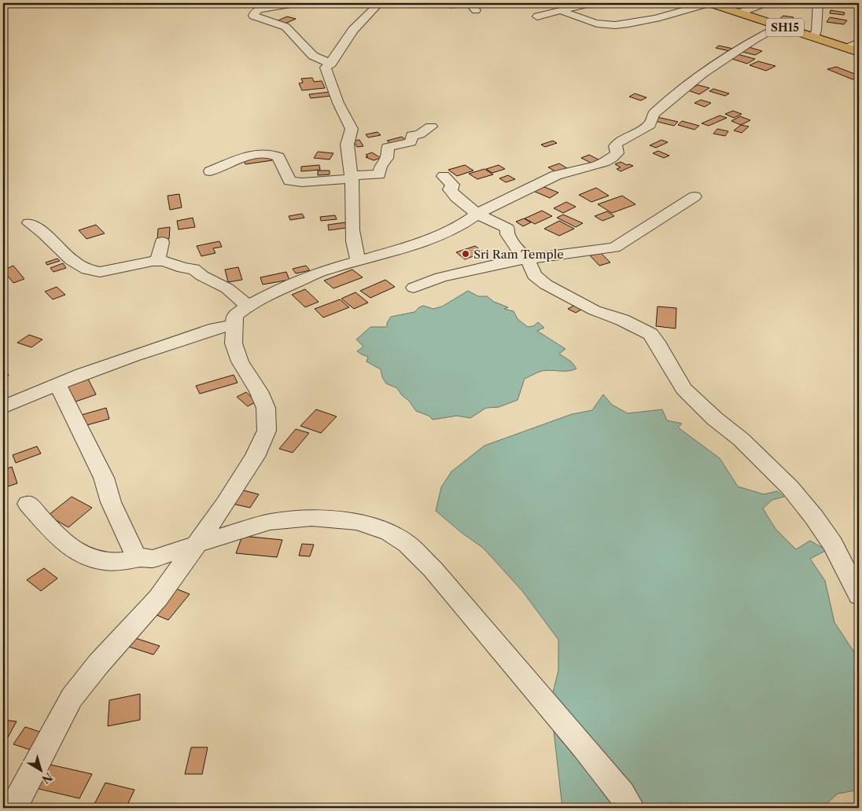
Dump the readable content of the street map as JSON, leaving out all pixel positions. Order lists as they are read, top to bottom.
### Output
{
  "streets": {
    "main road": ["SH15"]
  },
  "places": ["Sri Ram Temple"],
  "north": "bottom right"
}
